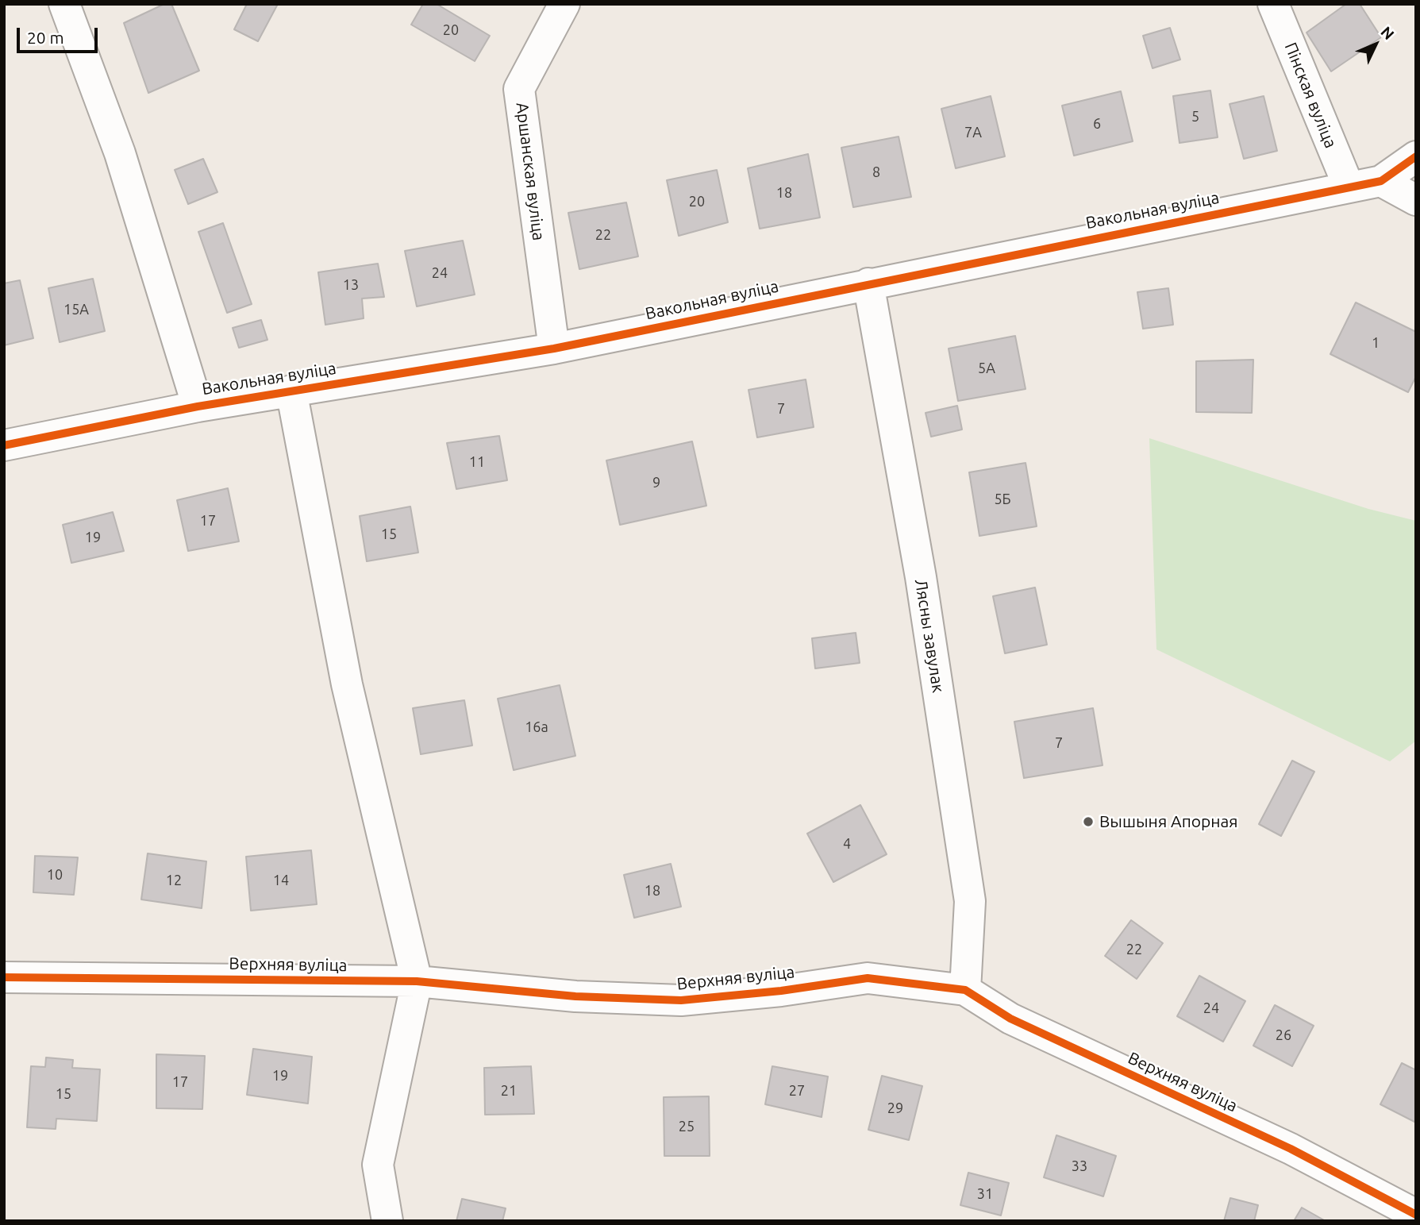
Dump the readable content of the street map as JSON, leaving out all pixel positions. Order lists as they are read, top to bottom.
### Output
{
  "streets": {
    "street": [
      "Пінская вуліца",
      "Аршанская вуліца",
      "Вакольная вуліца",
      "Лясны завулак",
      "Верхняя вуліца"
    ]
  },
  "crossings": [
    ["Пінская вуліца", "Вакольная вуліца"],
    ["Аршанская вуліца", "Вакольная вуліца"],
    ["Вакольная вуліца", "Лясны завулак"],
    ["Лясны завулак", "Верхняя вуліца"]
  ],
  "places": ["Вышыня Апорная"],
  "house_numbers": [
    "20",
    "5",
    "6",
    "7А",
    "8",
    "18",
    "20",
    "22",
    "24",
    "13",
    "15А",
    "1",
    "5А",
    "7",
    "11",
    "9",
    "5Б",
    "17",
    "15",
    "19",
    "16а",
    "7",
    "4",
    "10",
    "12",
    "14",
    "18",
    "22",
    "24",
    "26",
    "19",
    "17",
    "21",
    "27",
    "15",
    "29",
    "25",
    "33",
    "31"
  ],
  "scale_bar": "20 m",
  "north": "top right"
}
